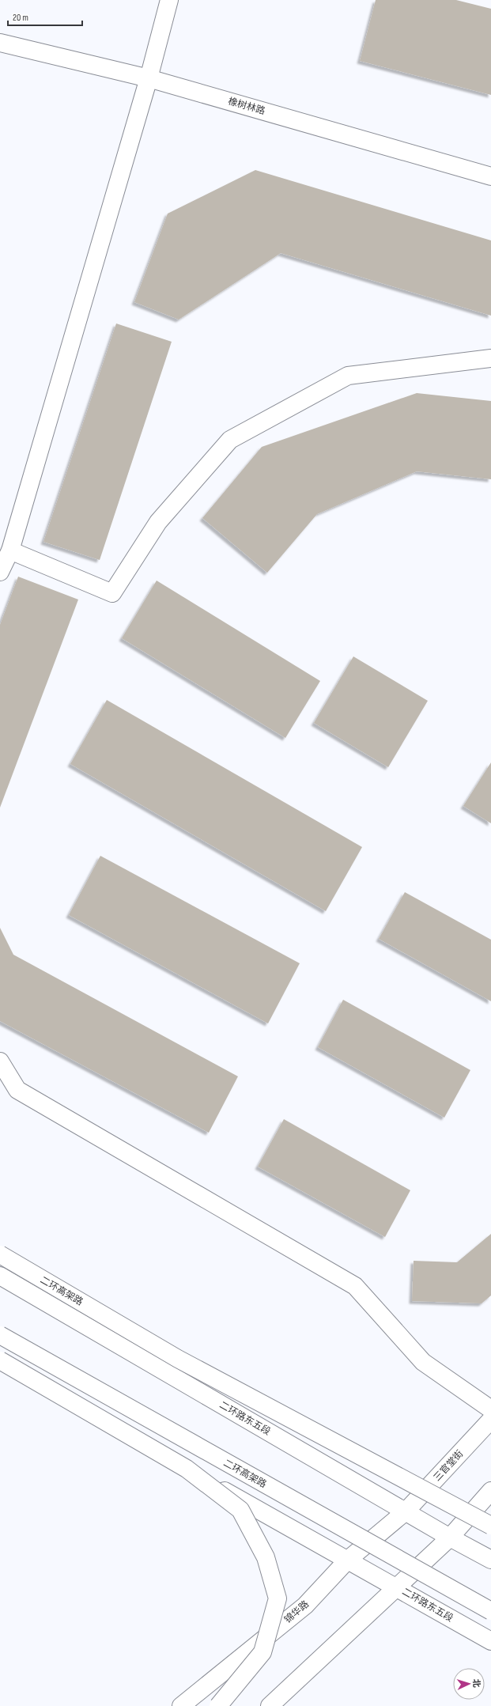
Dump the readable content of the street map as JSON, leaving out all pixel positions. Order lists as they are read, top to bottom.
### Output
{
  "streets": {
    "main road": [
      "橡树林路",
      "二环高架路",
      "二环路东五段",
      "三官堂街",
      "锦华路"
    ]
  },
  "crossings": [
    ["二环路东五段", "三官堂街"],
    ["二环路东五段", "锦华路"],
    ["三官堂街", "锦华路"]
  ],
  "scale_bar": "20 m",
  "north": "right"
}
